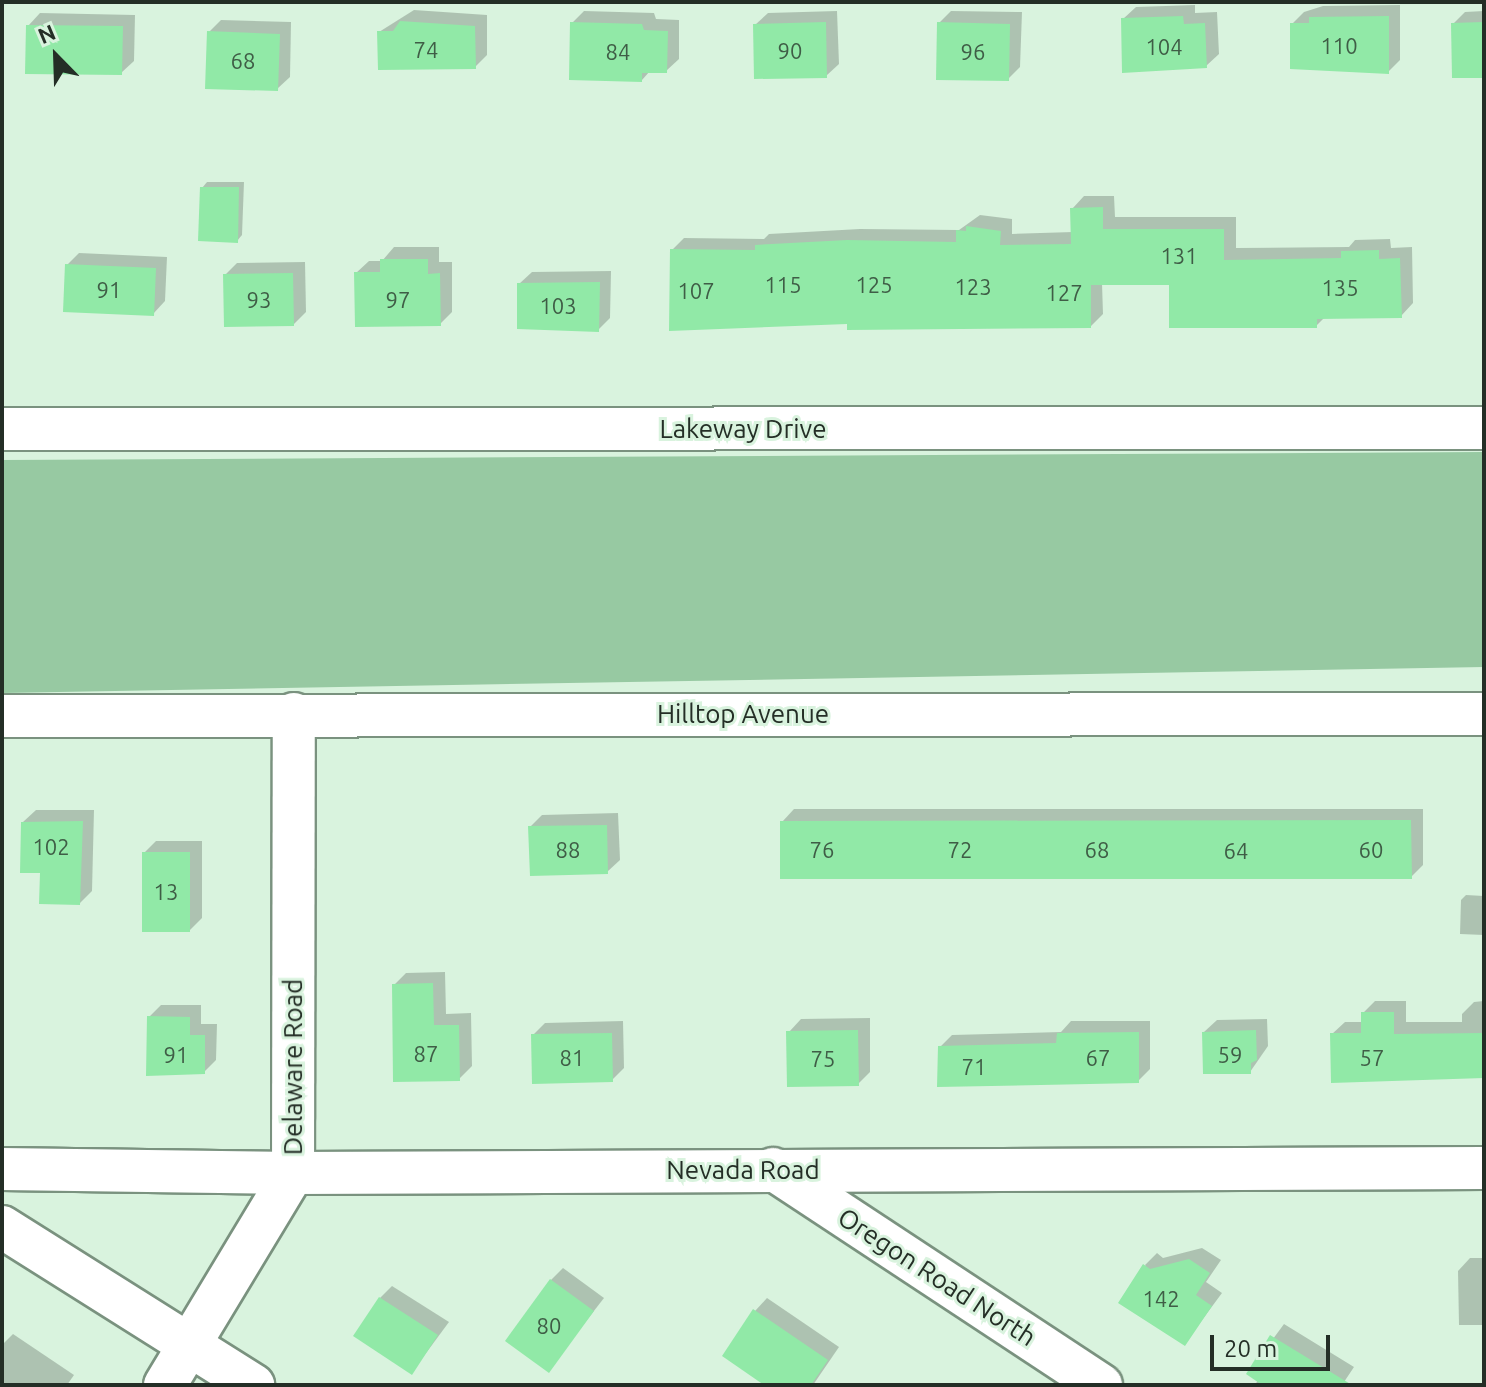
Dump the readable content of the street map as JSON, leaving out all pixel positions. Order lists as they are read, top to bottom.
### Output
{
  "streets": {
    "street": [
      "Lakeway Drive",
      "Hilltop Avenue",
      "Delaware Road",
      "Nevada Road",
      "Oregon Road North"
    ]
  },
  "crossings": [
    ["Hilltop Avenue", "Delaware Road"],
    ["Delaware Road", "Nevada Road"],
    ["Nevada Road", "Oregon Road North"]
  ],
  "house_numbers": [
    "110",
    "104",
    "74",
    "90",
    "84",
    "96",
    "68",
    "131",
    "115",
    "125",
    "123",
    "135",
    "91",
    "107",
    "127",
    "93",
    "97",
    "103",
    "102",
    "88",
    "76",
    "72",
    "68",
    "60",
    "64",
    "13",
    "87",
    "91",
    "59",
    "81",
    "67",
    "57",
    "75",
    "71",
    "142",
    "80"
  ],
  "scale_bar": "20 m",
  "north": "top left"
}
